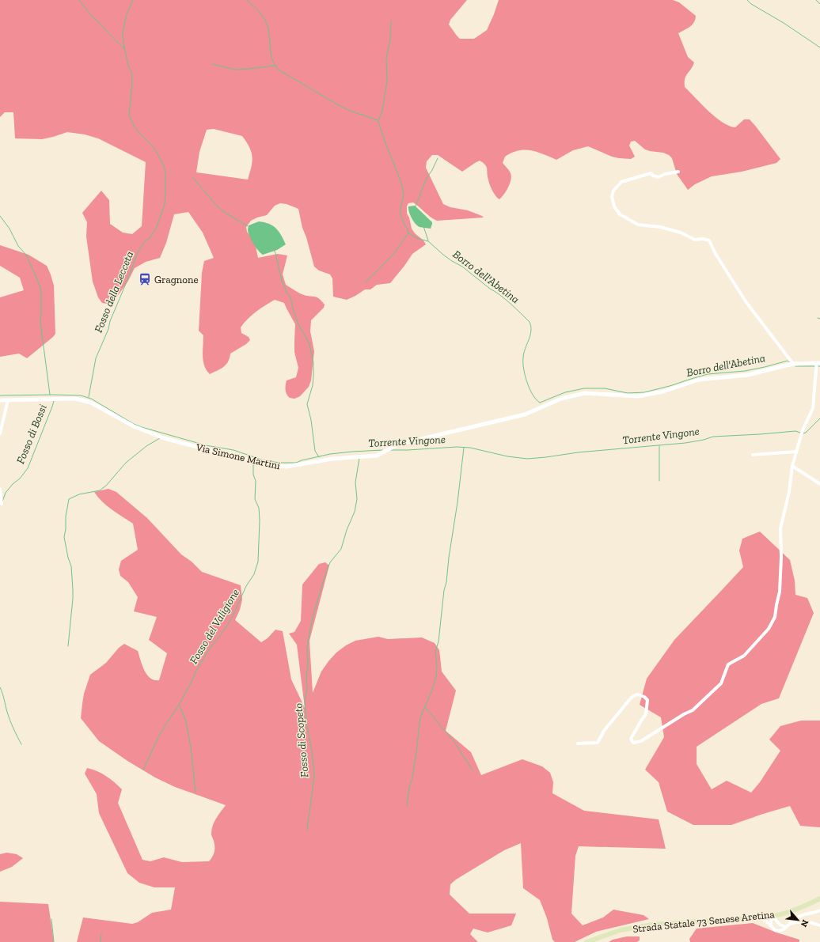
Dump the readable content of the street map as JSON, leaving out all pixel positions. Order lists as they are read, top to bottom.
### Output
{
  "streets": {
    "main road": ["Strada Statale 73 Senese Aretina"],
    "street": ["Via Simone Martini"]
  },
  "water": [
    "Borro dell'Abetina",
    "Fosso della Lecceta",
    "Fosso di Bossi",
    "Torrente Vingone",
    "Fosso del Valigione",
    "Fosso di Scopeto"
  ],
  "places": {
    "station": ["Gragnone"]
  },
  "north": "bottom right"
}
